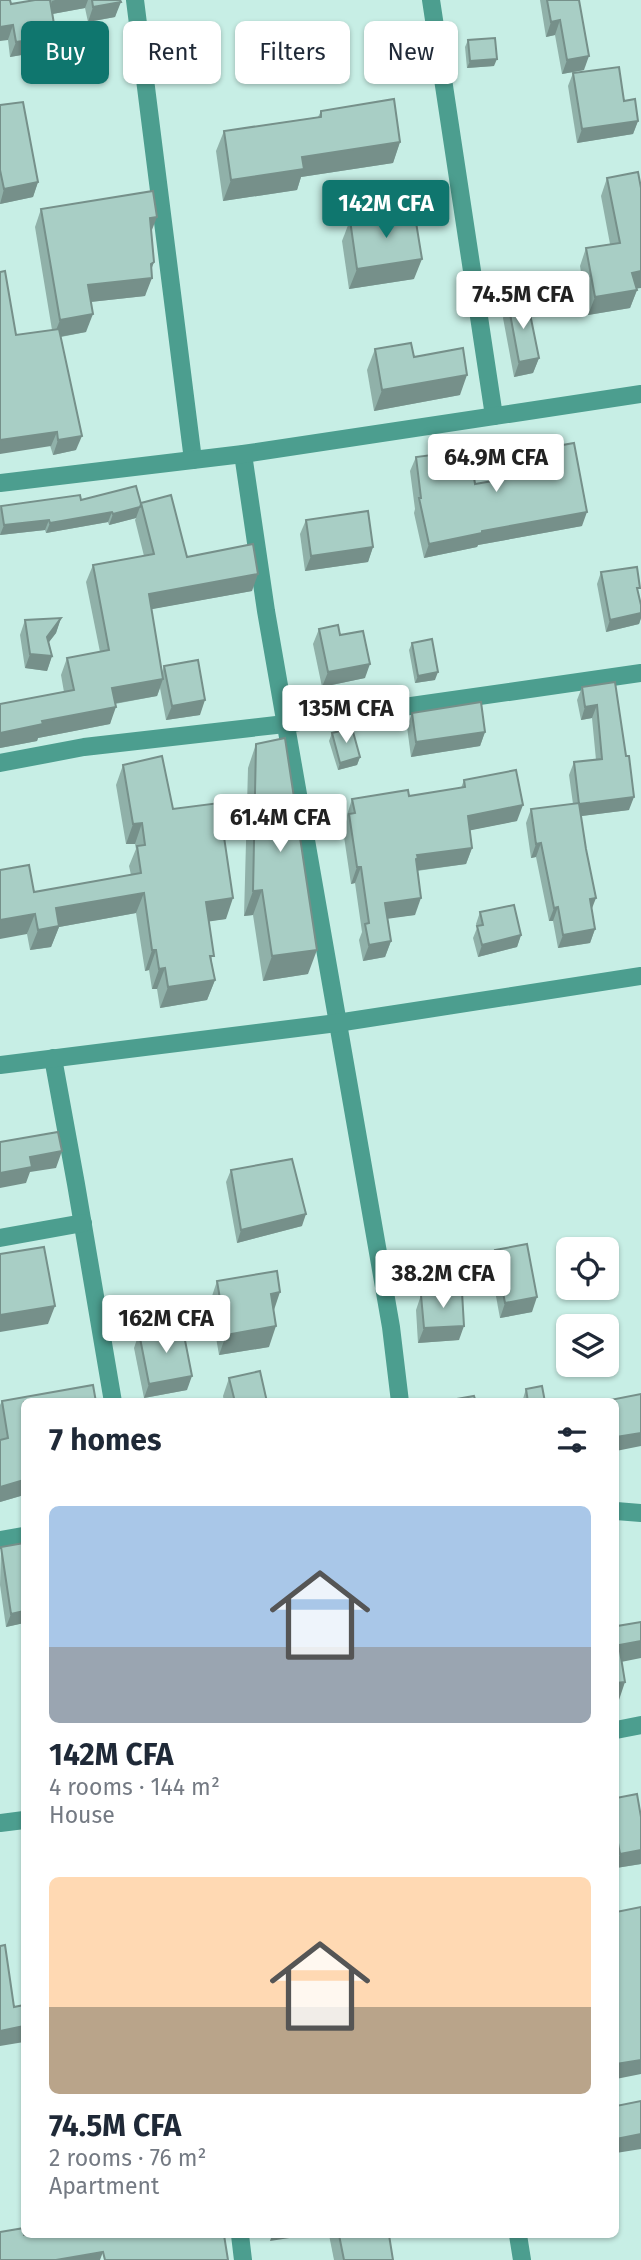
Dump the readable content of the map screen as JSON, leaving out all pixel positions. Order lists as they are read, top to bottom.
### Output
{
  "page": {
    "chip": [
      "Buy",
      "Rent",
      "Filters",
      "New"
    ],
    "price": [
      "142M CFA",
      "74.5M CFA",
      "64.9M CFA",
      "135M CFA",
      "61.4M CFA",
      "38.2M CFA",
      "162M CFA"
    ],
    "heading": "7 homes",
    "list": [
      {
        "name": "142M CFA",
        "note": "4 rooms · 144 m² · House"
      },
      {
        "name": "74.5M CFA",
        "note": "2 rooms · 76 m² · Apartment"
      }
    ]
  }
}
